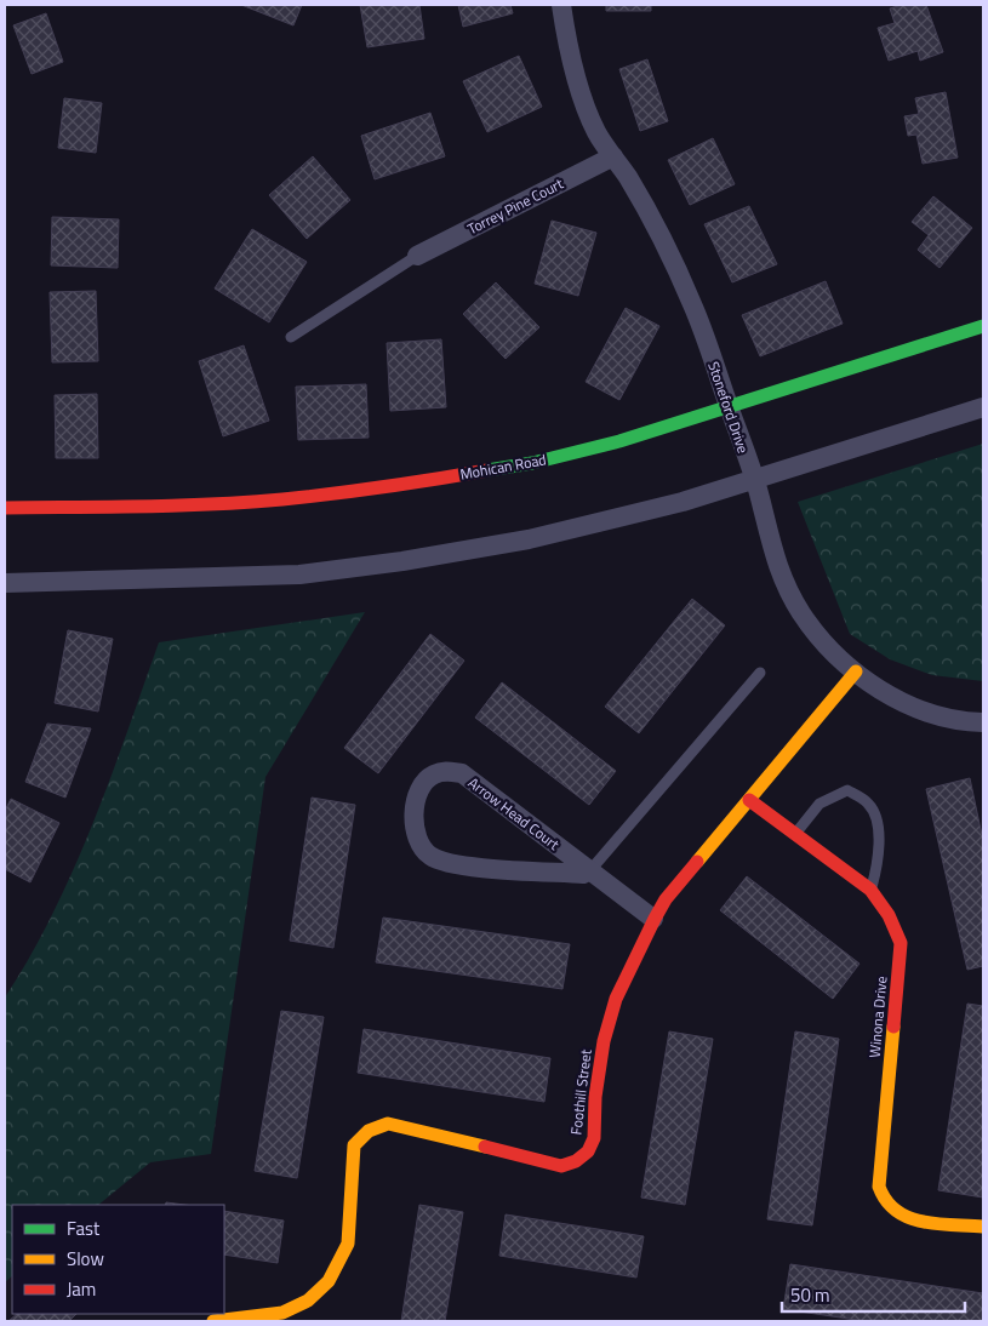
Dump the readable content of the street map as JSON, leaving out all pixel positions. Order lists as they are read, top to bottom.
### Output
{
  "streets": {
    "street": [
      "Torrey Pine Court",
      "Stoneford Drive",
      "Mohican Road",
      "Arrow Head Court",
      "Winona Drive",
      "Foothill Street"
    ]
  },
  "crossings": [
    ["Torrey Pine Court", "Stoneford Drive"],
    ["Stoneford Drive", "Mohican Road"],
    ["Stoneford Drive", "Foothill Street"],
    ["Arrow Head Court", "Foothill Street"],
    ["Winona Drive", "Foothill Street"]
  ],
  "legend": ["Fast", "Slow", "Jam"],
  "scale_bar": "50 m"
}
